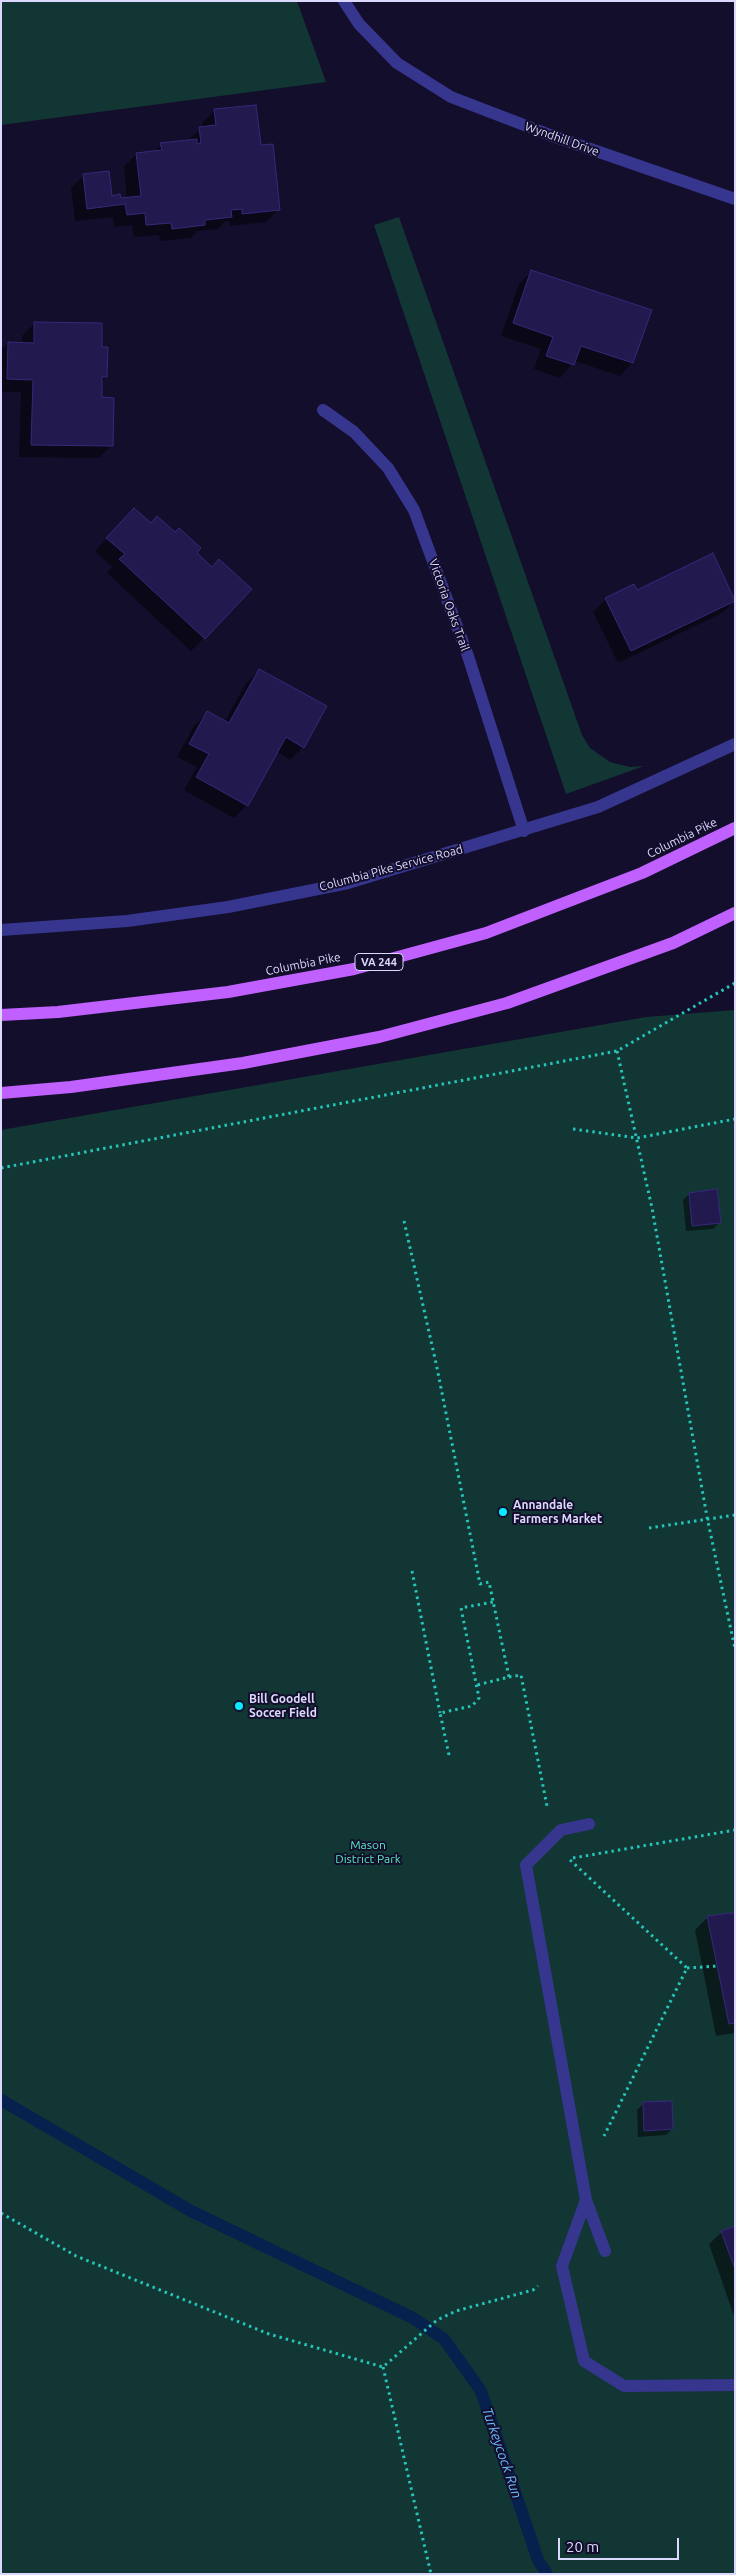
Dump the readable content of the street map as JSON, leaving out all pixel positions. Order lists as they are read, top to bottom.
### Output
{
  "streets": {
    "main road": ["Columbia Pike", "VA 244"],
    "street": ["Wyndhill Drive", "Victoria Oaks Trail", "Columbia Pike Service Road"]
  },
  "crossings": [
    ["Victoria Oaks Trail", "Columbia Pike Service Road"]
  ],
  "water": ["Turkeycock Run"],
  "parks": ["Mason District Park"],
  "places": ["Annandale Farmers Market", "Bill Goodell Soccer Field"],
  "scale_bar": "20 m"
}
